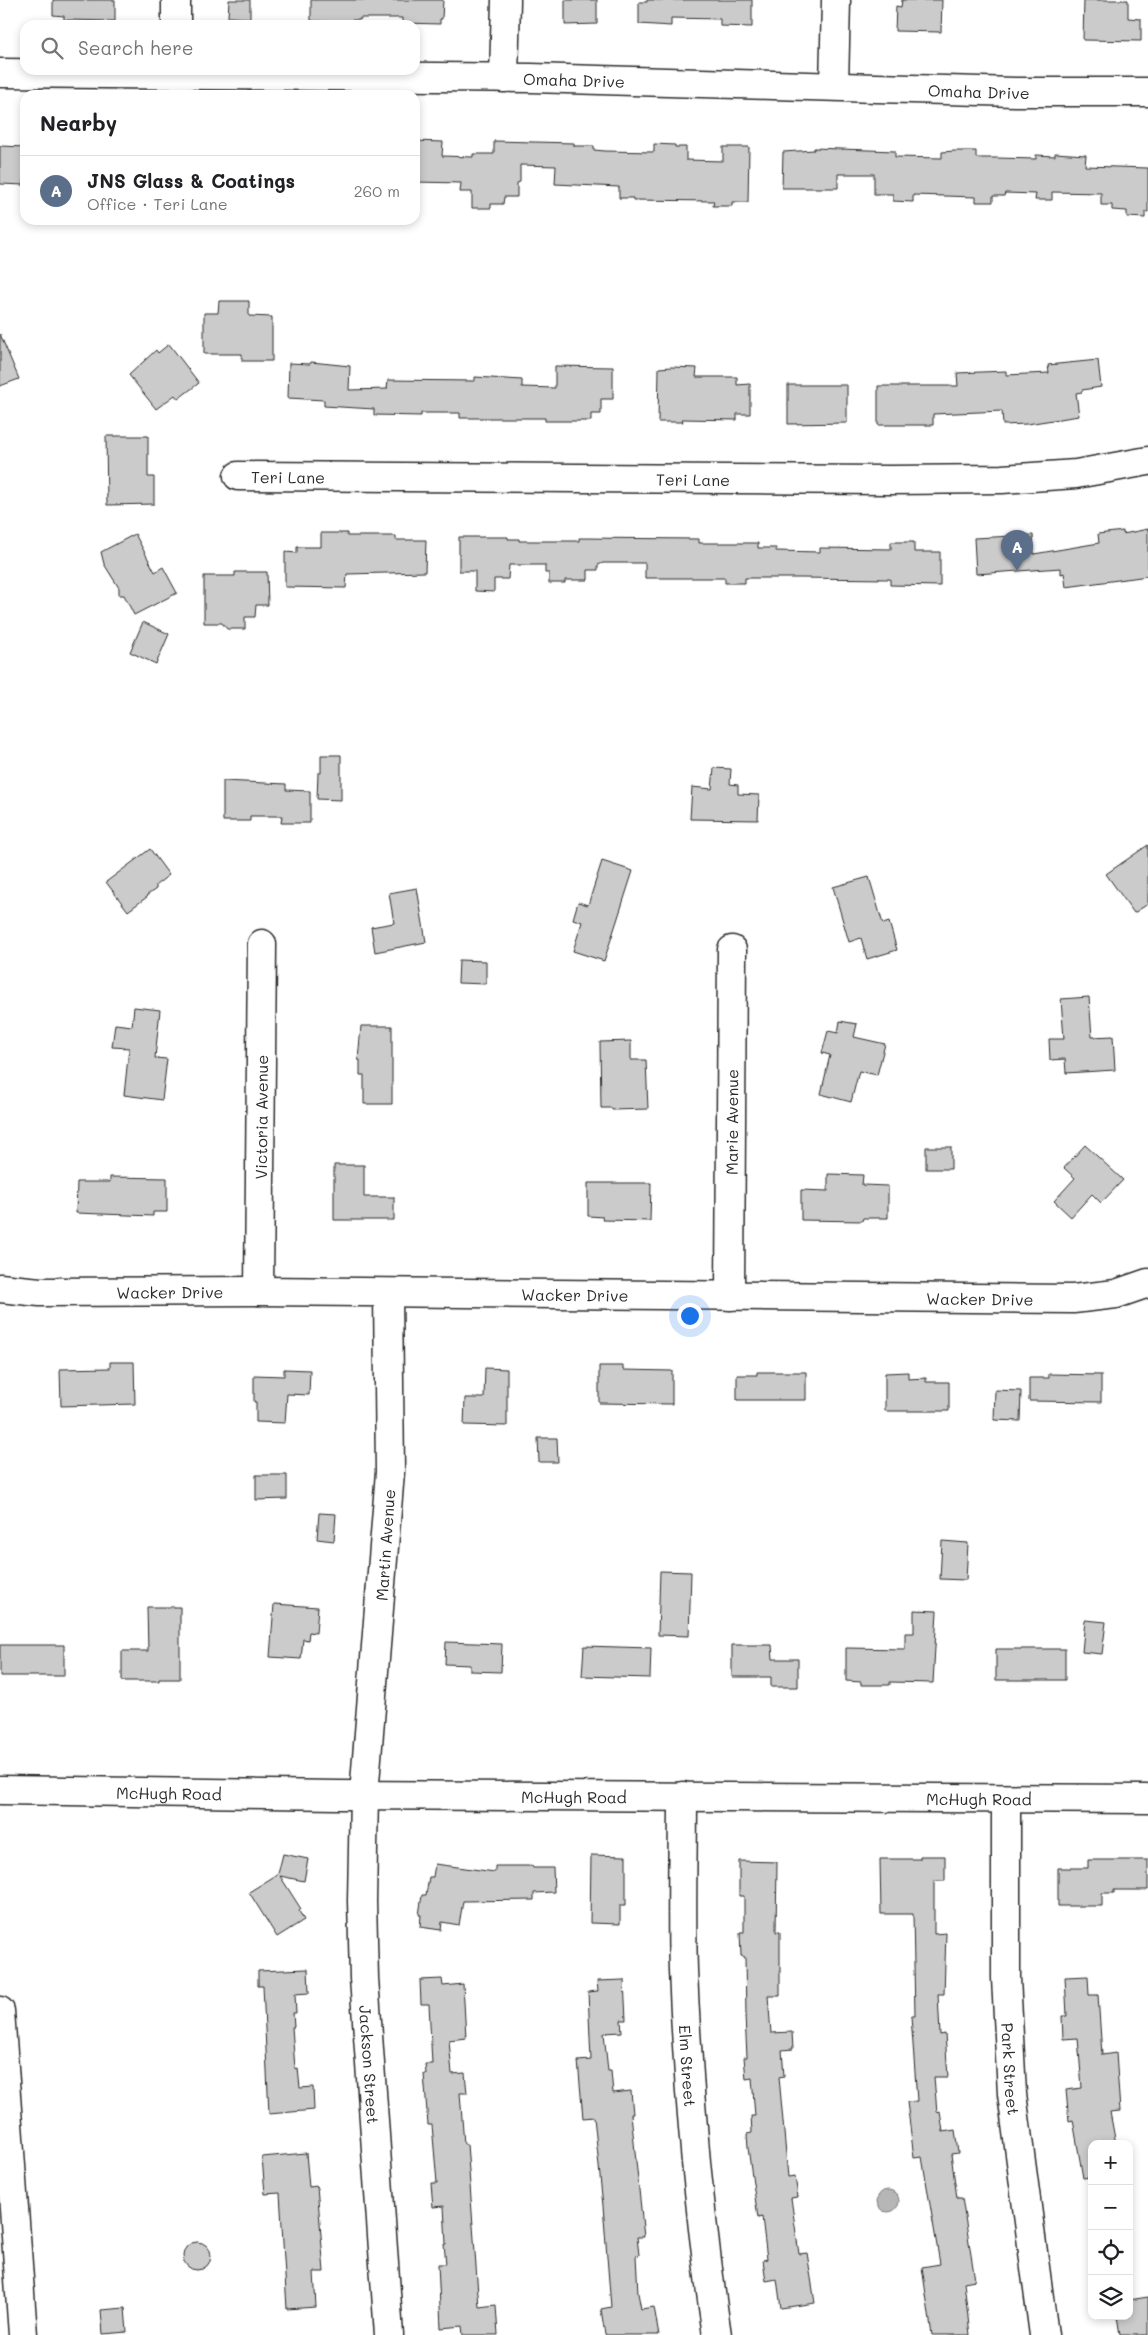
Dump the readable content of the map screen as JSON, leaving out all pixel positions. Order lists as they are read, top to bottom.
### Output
{
  "streets": {
    "street": [
      "Omaha Drive",
      "Teri Lane",
      "Victoria Avenue",
      "Marie Avenue",
      "Wacker Drive",
      "Martin Avenue",
      "McHugh Road",
      "Jackson Street",
      "Elm Street",
      "Park Street"
    ]
  },
  "crossings": [
    ["Victoria Avenue", "Wacker Drive"],
    ["Marie Avenue", "Wacker Drive"],
    ["Wacker Drive", "Martin Avenue"],
    ["Martin Avenue", "McHugh Road"],
    ["Martin Avenue", "Jackson Street"],
    ["McHugh Road", "Jackson Street"],
    ["McHugh Road", "Elm Street"],
    ["McHugh Road", "Park Street"]
  ],
  "page": {
    "search": "Search here",
    "heading": "Nearby",
    "list": [
      {
        "mark": "A",
        "name": "JNS Glass & Coatings",
        "note": "Office · Teri Lane",
        "value": "260 m"
      }
    ],
    "pins": "A",
    "map_buttons": ["+", "−"]
  }
}
